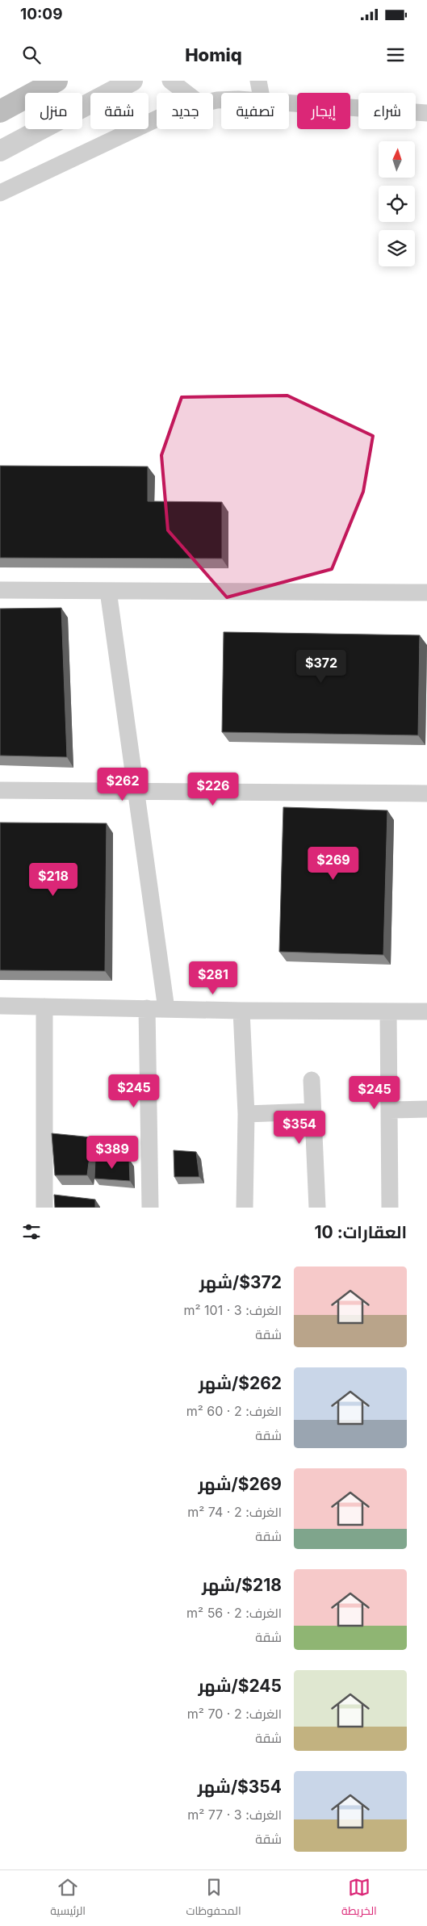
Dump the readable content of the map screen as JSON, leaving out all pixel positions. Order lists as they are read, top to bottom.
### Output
{
  "north": "top",
  "page": {
    "status": "10:09",
    "header": "Homiq",
    "chip": [
      "شراء",
      "إيجار",
      "تصفية",
      "جديد",
      "شقة",
      "منزل"
    ],
    "price": [
      "$372",
      "$262",
      "$226",
      "$269",
      "$218",
      "$281",
      "$245",
      "$245",
      "$354",
      "$389"
    ],
    "heading": "العقارات: 10",
    "list": [
      {
        "name": "$372/شهر",
        "note": "الغرف: 3 · 101 m² · شقة"
      },
      {
        "name": "$262/شهر",
        "note": "الغرف: 2 · 60 m² · شقة"
      },
      {
        "name": "$269/شهر",
        "note": "الغرف: 2 · 74 m² · شقة"
      },
      {
        "name": "$218/شهر",
        "note": "الغرف: 2 · 56 m² · شقة"
      },
      {
        "name": "$245/شهر",
        "note": "الغرف: 2 · 70 m² · شقة"
      },
      {
        "name": "$354/شهر",
        "note": "الغرف: 3 · 77 m² · شقة"
      }
    ],
    "tabs": ["الخريطة", "المحفوظات", "الرئيسية"]
  }
}
